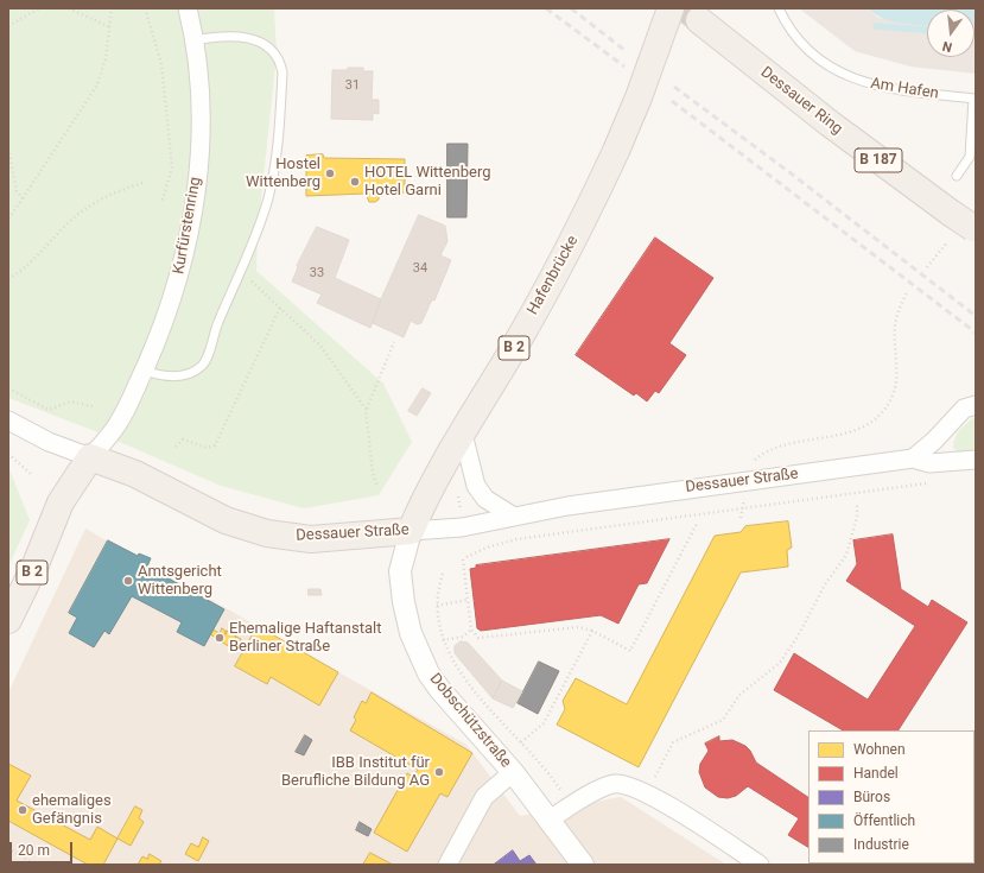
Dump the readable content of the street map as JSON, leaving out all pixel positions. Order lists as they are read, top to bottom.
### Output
{
  "streets": {
    "main road": [
      "Dessauer Ring",
      "B 187",
      "Hafenbrücke",
      "B 2",
      "Dessauer Straße"
    ],
    "street": ["Kurfürstenring", "Dobschützstraße"],
    "lane": ["Am Hafen"]
  },
  "crossings": [
    ["Kurfürstenring", "B 2"],
    ["Kurfürstenring", "Dessauer Straße"],
    ["Hafenbrücke", "Dessauer Straße"],
    ["Hafenbrücke", "Dobschützstraße"],
    ["B 2", "Dessauer Straße"],
    ["Dessauer Straße", "Dobschützstraße"]
  ],
  "places": [
    "Hostel Wittenberg",
    "HOTEL Wittenberg Hotel Garni",
    "Amtsgericht Wittenberg",
    "Ehemalige Haftanstalt Berliner Straße",
    "IBB Institut für Berufliche Bildung AG",
    "ehemaliges Gefängnis"
  ],
  "house_numbers": ["31", "34", "33"],
  "legend": [
    "Wohnen",
    "Handel",
    "Büros",
    "Öffentlich",
    "Industrie"
  ],
  "scale_bar": "20 m",
  "north": "bottom"
}
